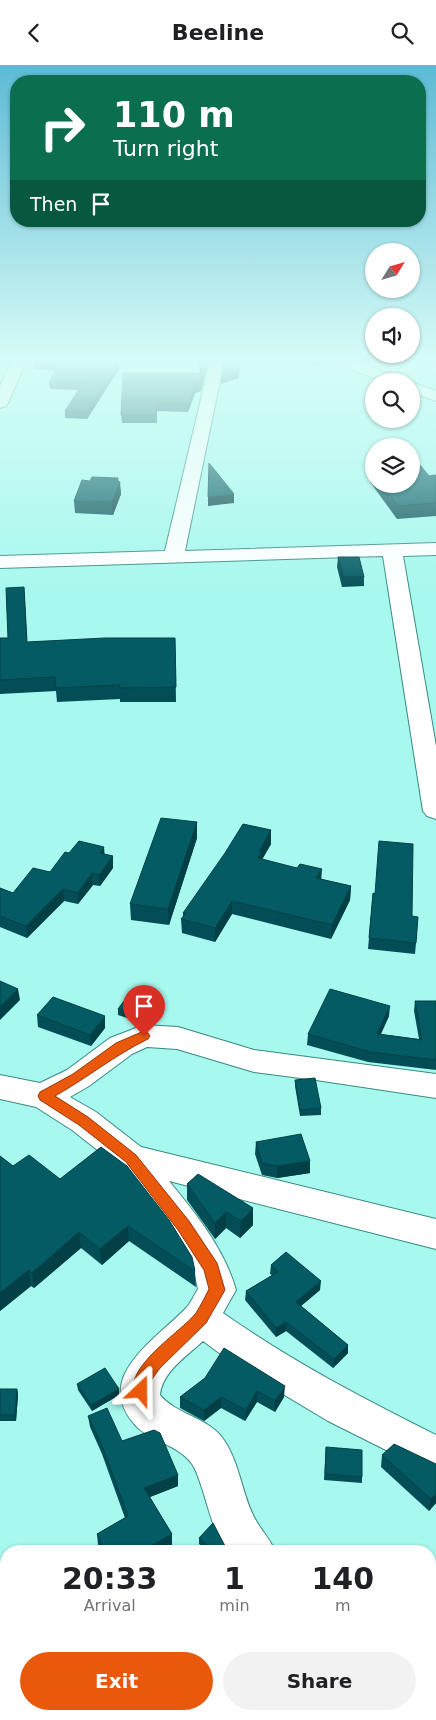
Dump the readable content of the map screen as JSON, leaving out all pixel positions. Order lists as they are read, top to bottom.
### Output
{
  "north": "top right",
  "page": {
    "header": "Beeline",
    "turn": ["110 m", "Turn right"],
    "then": "Then",
    "eta": [
      "20:33",
      "Arrival",
      "1",
      "min",
      "140",
      "m"
    ],
    "buttons": ["Exit", "Share"]
  }
}
